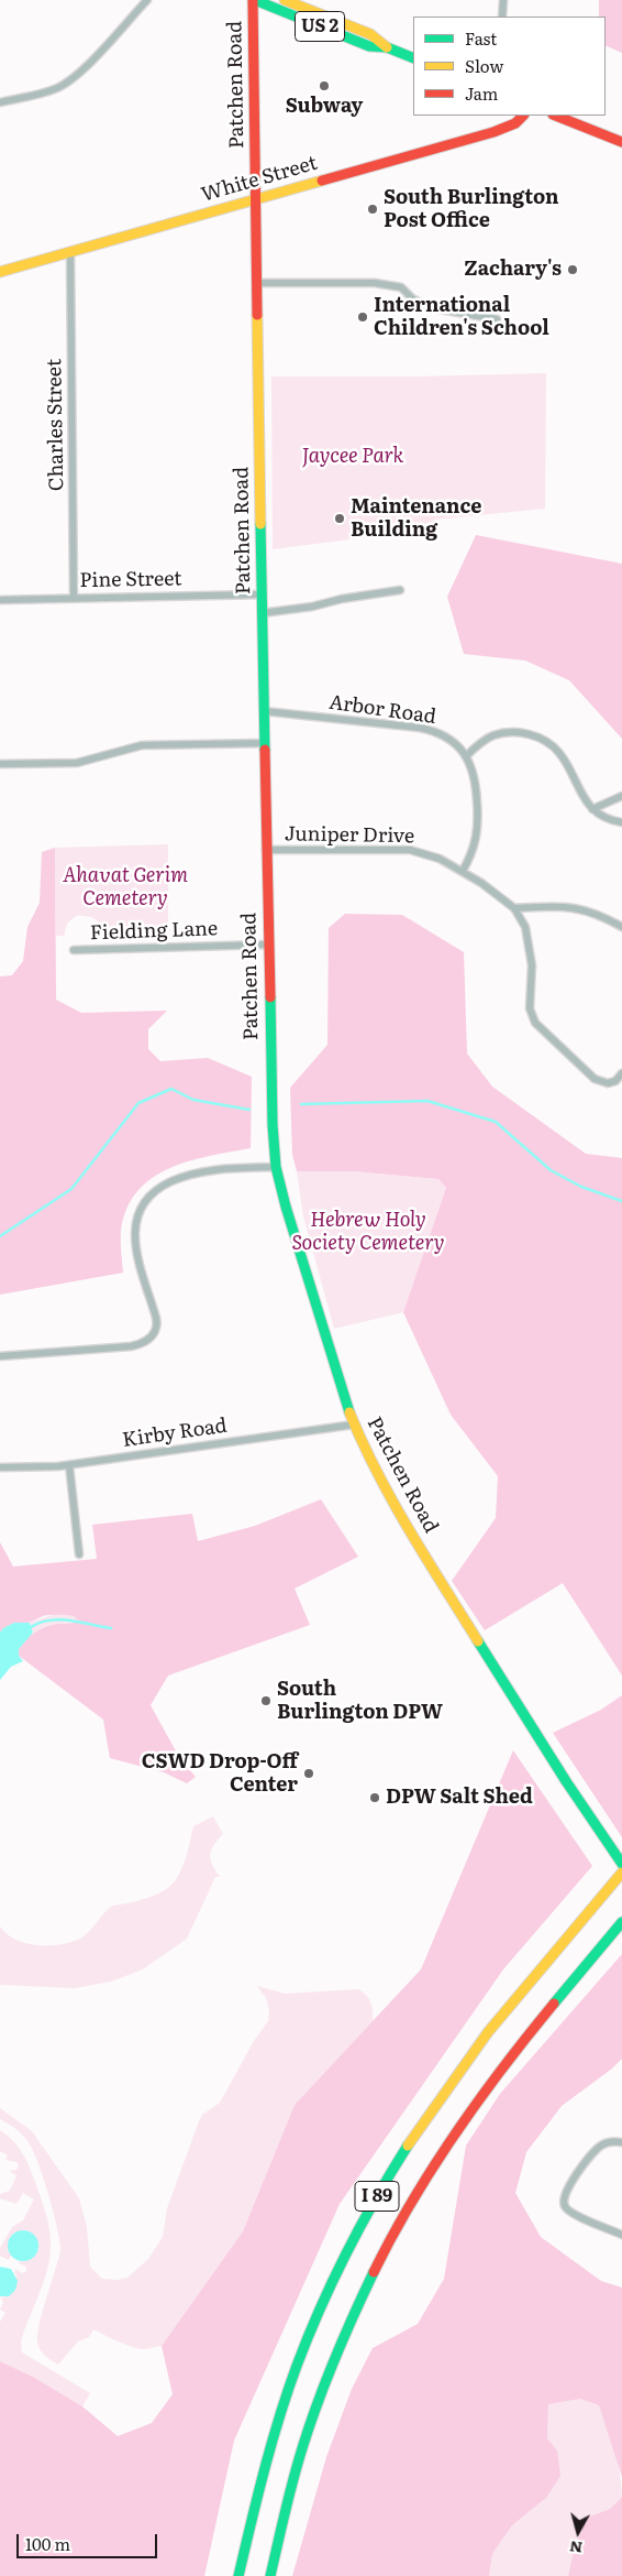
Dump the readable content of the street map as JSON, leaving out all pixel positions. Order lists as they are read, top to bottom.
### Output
{
  "streets": {
    "main road": [
      "US 2",
      "Patchen Road",
      "White Street",
      "I 89"
    ],
    "street": [
      "Charles Street",
      "Pine Street",
      "Arbor Road",
      "Juniper Drive",
      "Fielding Lane",
      "Kirby Road"
    ]
  },
  "crossings": [
    ["US 2", "Patchen Road"],
    ["Patchen Road", "White Street"],
    ["Patchen Road", "Pine Street"],
    ["Patchen Road", "Arbor Road"],
    ["Patchen Road", "Juniper Drive"],
    ["Patchen Road", "Fielding Lane"],
    ["Patchen Road", "Kirby Road"],
    ["White Street", "Charles Street"],
    ["Charles Street", "Pine Street"],
    ["Arbor Road", "Juniper Drive"]
  ],
  "parks": ["Jaycee Park", "Ahavat Gerim Cemetery", "Hebrew Holy Society Cemetery"],
  "places": [
    "Subway",
    "South Burlington Post Office",
    "Zachary's",
    "International Children's School",
    "Maintenance Building",
    "South Burlington DPW",
    "CSWD Drop-Off Center",
    "DPW Salt Shed"
  ],
  "legend": ["Fast", "Slow", "Jam"],
  "scale_bar": "100 m",
  "north": "bottom"
}
